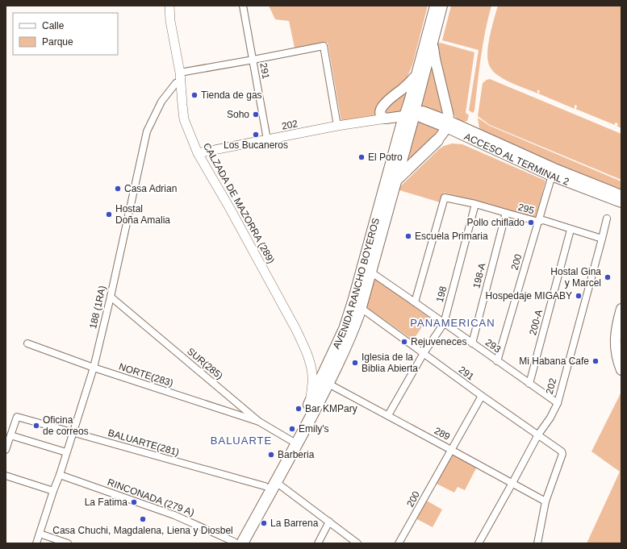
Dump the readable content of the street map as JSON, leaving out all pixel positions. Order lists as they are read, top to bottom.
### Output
{
  "streets": {
    "highway": ["AVENIDA RANCHO BOYEROS"],
    "main road": ["ACCESO AL TERMINAL 2"],
    "street": [
      "291",
      "202",
      "CALZADA DE MAZORRA (289)",
      "295",
      "200",
      "198-A",
      "198",
      "188 (1RA)",
      "200-A",
      "293",
      "SUR(285)",
      "NORTE(283)",
      "289",
      "BALUARTE(281)",
      "RINCONADA (279 A)"
    ]
  },
  "crossings": [
    ["291", "202"],
    ["291", "200"],
    ["291", "AVENIDA RANCHO BOYEROS"],
    ["291", "198"],
    ["291", "289"],
    ["202", "CALZADA DE MAZORRA (289)"],
    ["202", "295"],
    ["202", "293"],
    ["202", "289"],
    ["ACCESO AL TERMINAL 2", "200"],
    ["ACCESO AL TERMINAL 2", "AVENIDA RANCHO BOYEROS"],
    ["CALZADA DE MAZORRA (289)", "AVENIDA RANCHO BOYEROS"],
    ["CALZADA DE MAZORRA (289)", "188 (1RA)"],
    ["295", "200"],
    ["295", "198-A"],
    ["295", "198"],
    ["295", "200-A"],
    ["295", "293"],
    ["200", "293"],
    ["200", "289"],
    ["198-A", "293"],
    ["AVENIDA RANCHO BOYEROS", "293"],
    ["AVENIDA RANCHO BOYEROS", "SUR(285)"],
    ["AVENIDA RANCHO BOYEROS", "289"],
    ["AVENIDA RANCHO BOYEROS", "BALUARTE(281)"],
    ["AVENIDA RANCHO BOYEROS", "RINCONADA (279 A)"],
    ["198", "293"],
    ["198", "289"],
    ["188 (1RA)", "SUR(285)"],
    ["188 (1RA)", "NORTE(283)"],
    ["188 (1RA)", "BALUARTE(281)"],
    ["188 (1RA)", "RINCONADA (279 A)"],
    ["200-A", "293"],
    ["SUR(285)", "NORTE(283)"]
  ],
  "districts": ["PANAMERICAN", "BALUARTE"],
  "places": [
    "Tienda de gas",
    "Soho",
    "Los Bucaneros",
    "El Potro",
    "Casa Adrian",
    "Hostal Doña Amalia",
    "Pollo chiflado",
    "Escuela Primaria",
    "Hostal Gina y Marcel",
    "Hospedaje MIGABY",
    "Rejuveneces",
    "Mi Habana Cafe",
    "Iglesia de la Biblia Abierta",
    "Bar KMPary",
    "Oficina de correos",
    "Emily's",
    "Barberia",
    "La Fatima",
    "Casa Chuchi, Magdalena, Liena y Diosbel",
    "La Barrena"
  ],
  "legend": ["Calle", "Parque"]
}
